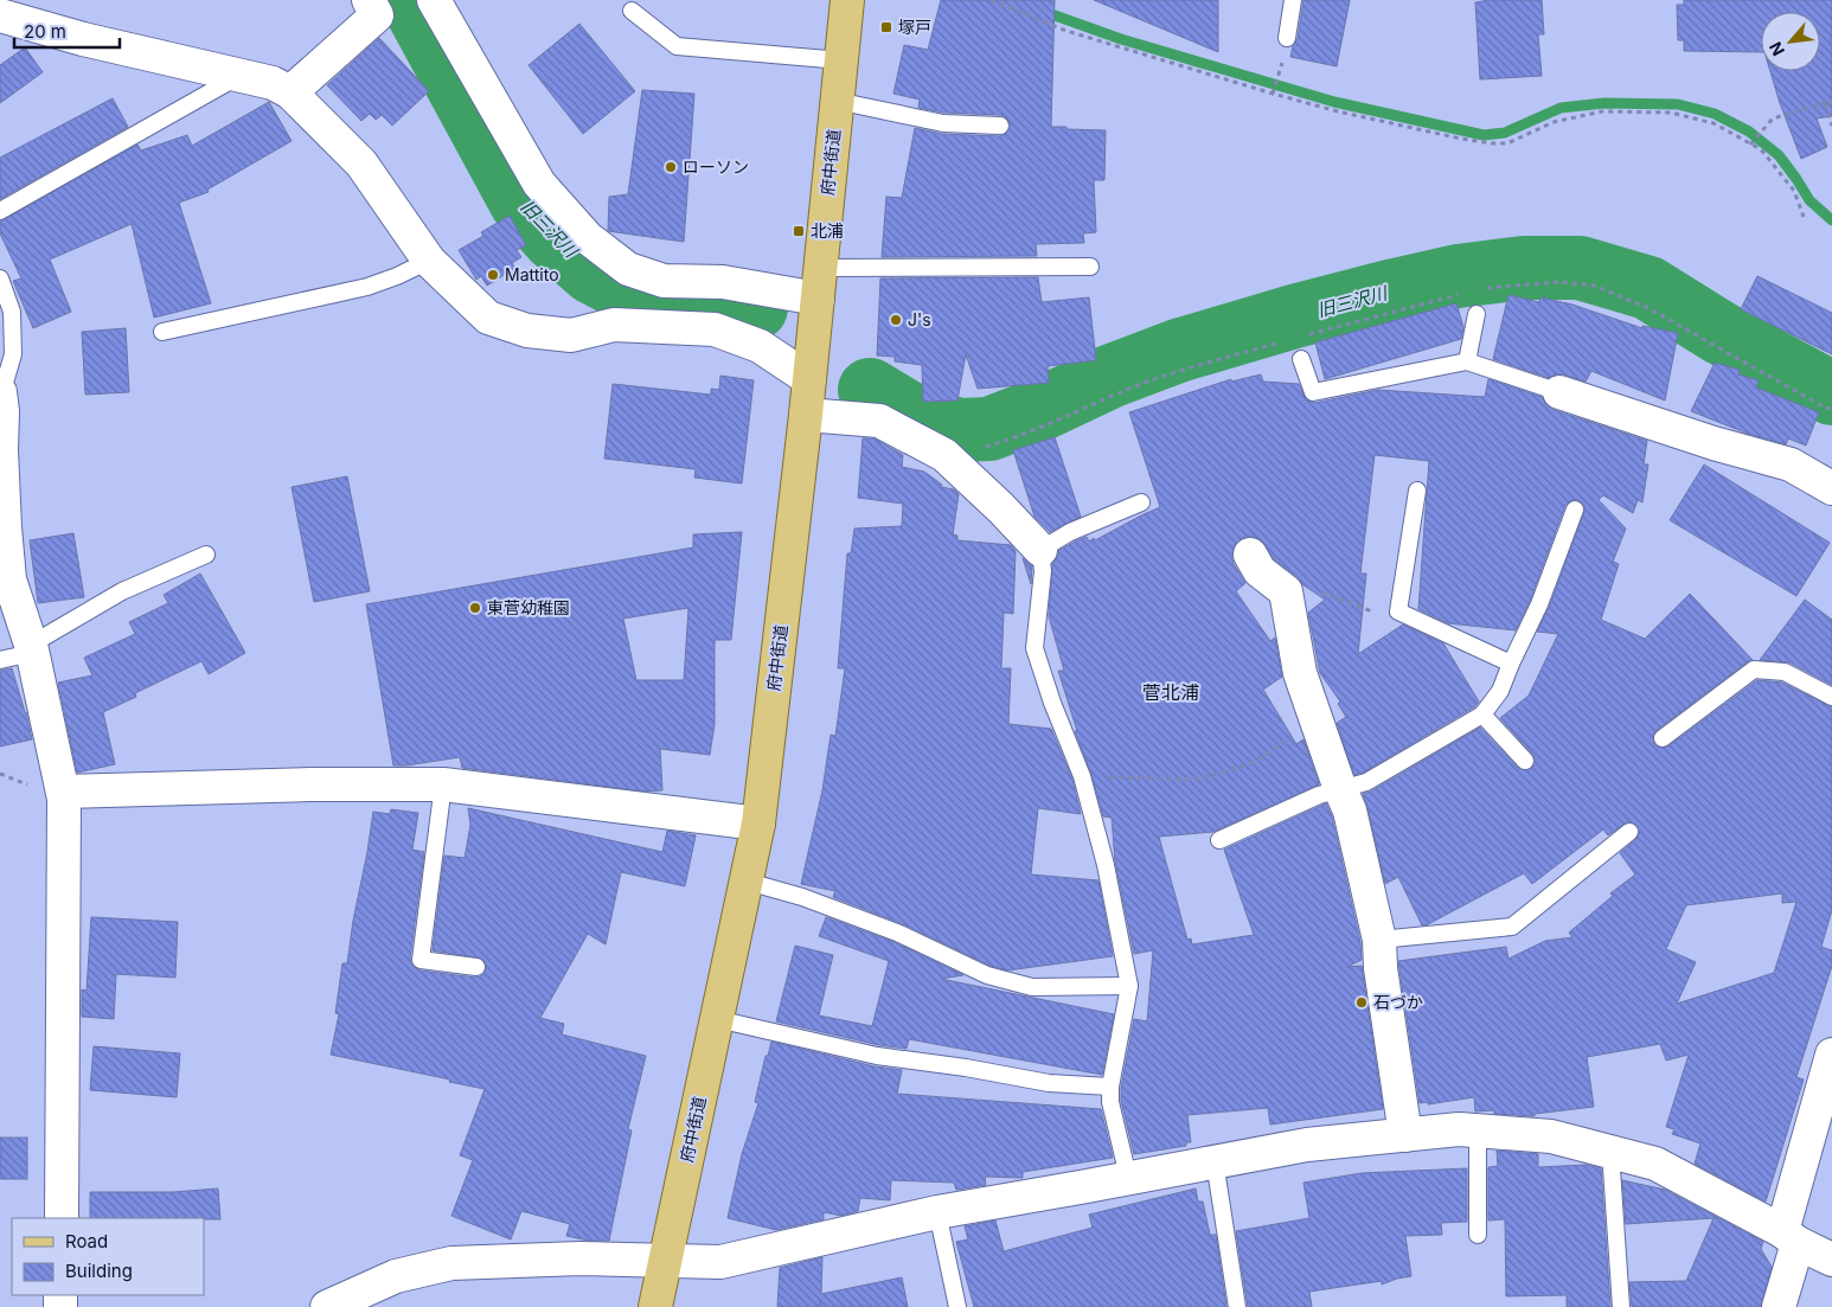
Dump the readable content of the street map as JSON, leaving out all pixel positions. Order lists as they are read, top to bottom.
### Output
{
  "streets": {
    "main road": ["府中街道"]
  },
  "districts": ["菅北浦"],
  "water": ["旧三沢川"],
  "places": {
    "transit": ["塚戸", "北浦"],
    "other": [
      "ローソン",
      "Mattito",
      "J's",
      "東菅幼稚園",
      "石づか"
    ]
  },
  "legend": ["Road", "Building"],
  "scale_bar": "20 m",
  "north": "bottom left"
}
